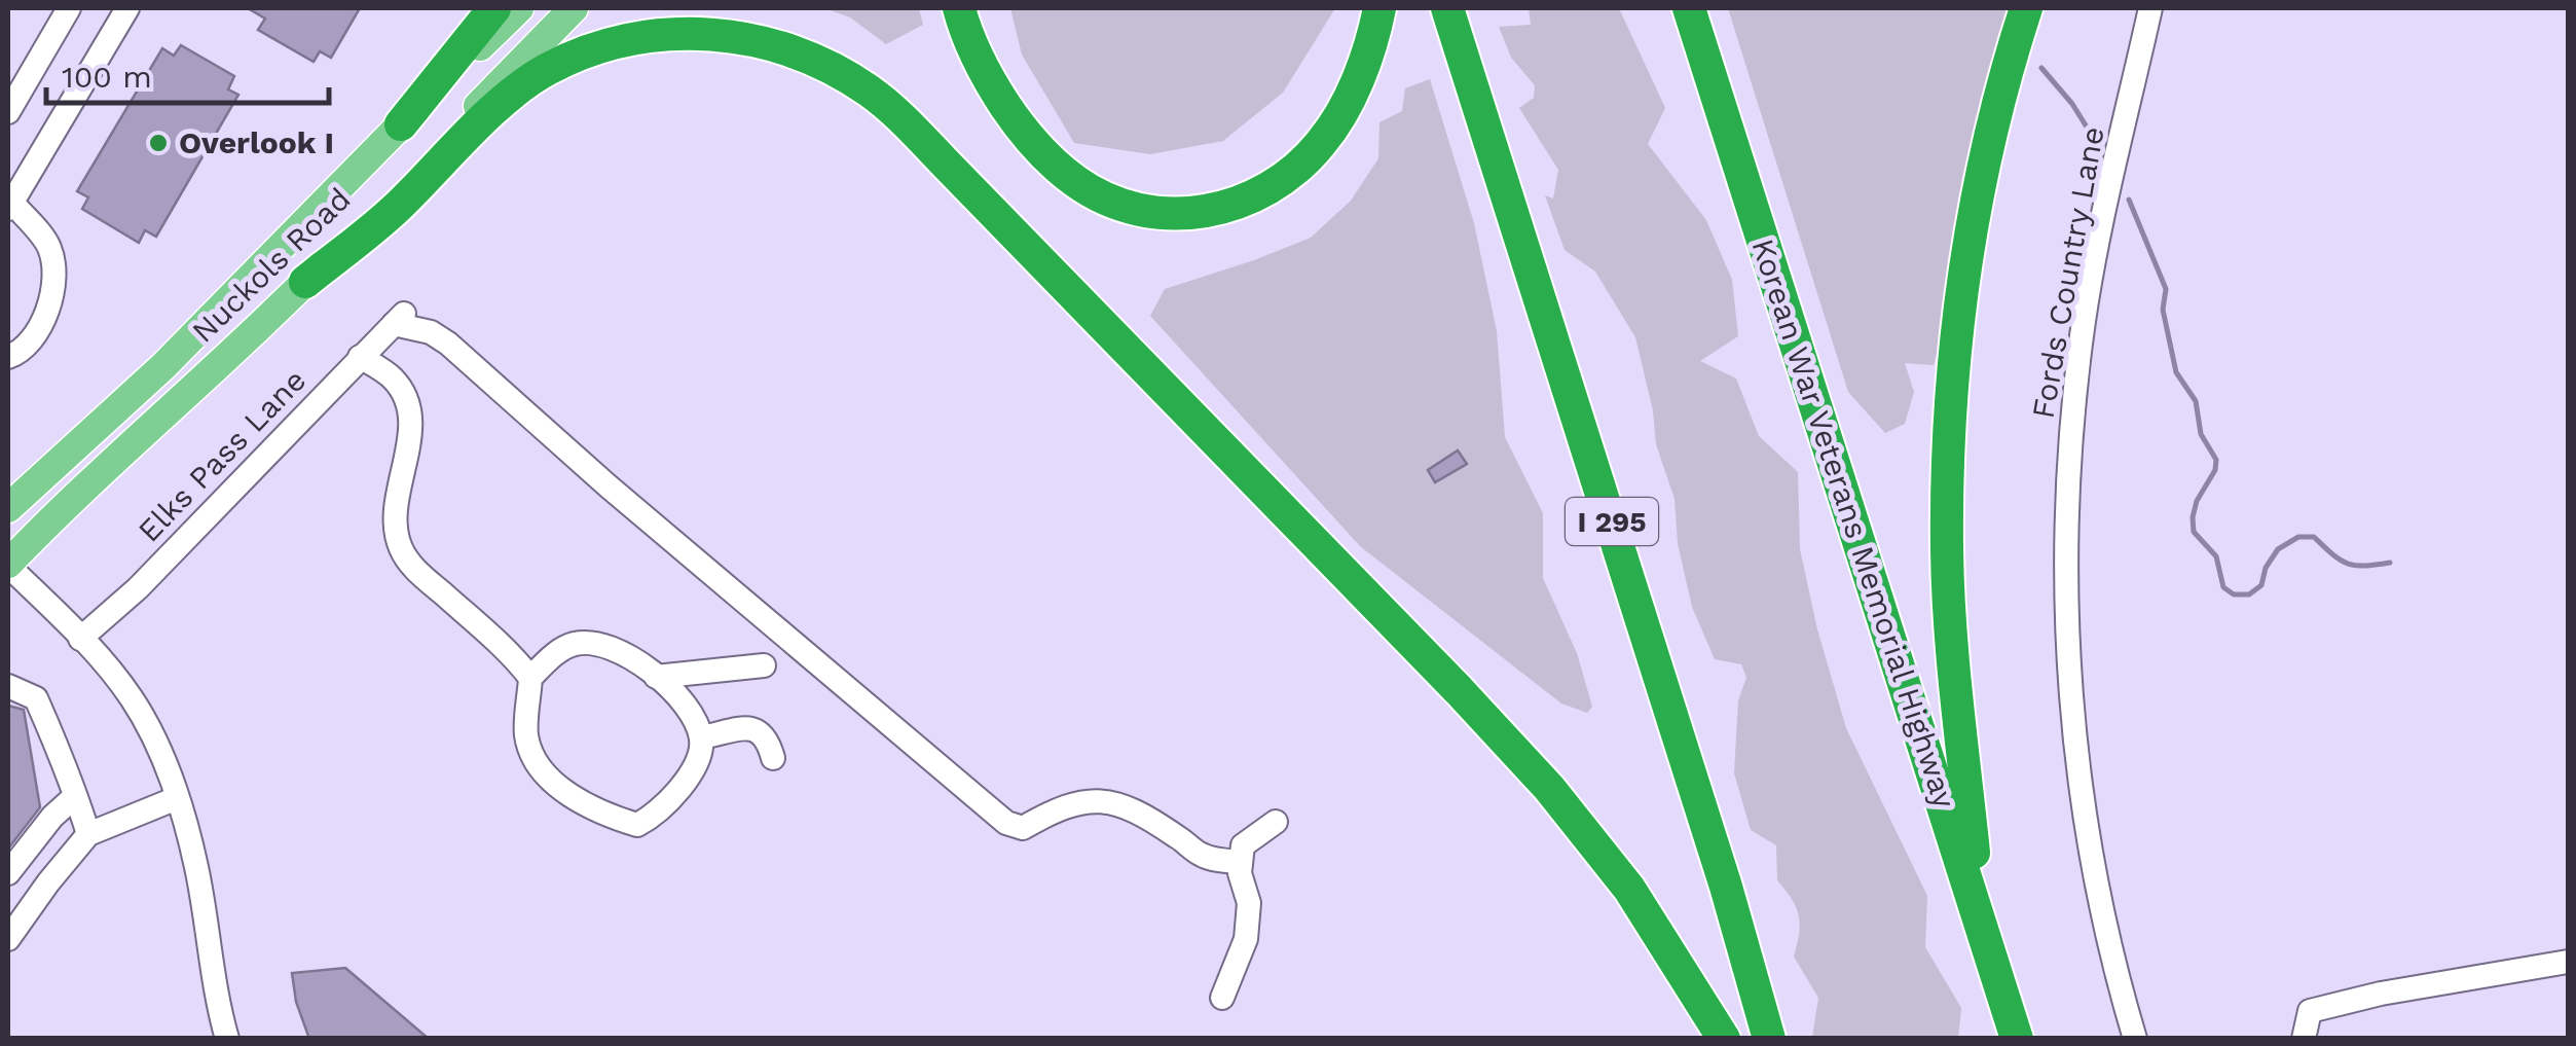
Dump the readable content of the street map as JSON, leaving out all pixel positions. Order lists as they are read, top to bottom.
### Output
{
  "streets": {
    "highway": ["I 295", "Korean War Veterans Memorial Highway"],
    "main road": ["Nuckols Road"],
    "street": ["Fords Country Lane", "Elks Pass Lane"]
  },
  "places": ["Overlook I"],
  "scale_bar": "100 m"
}
